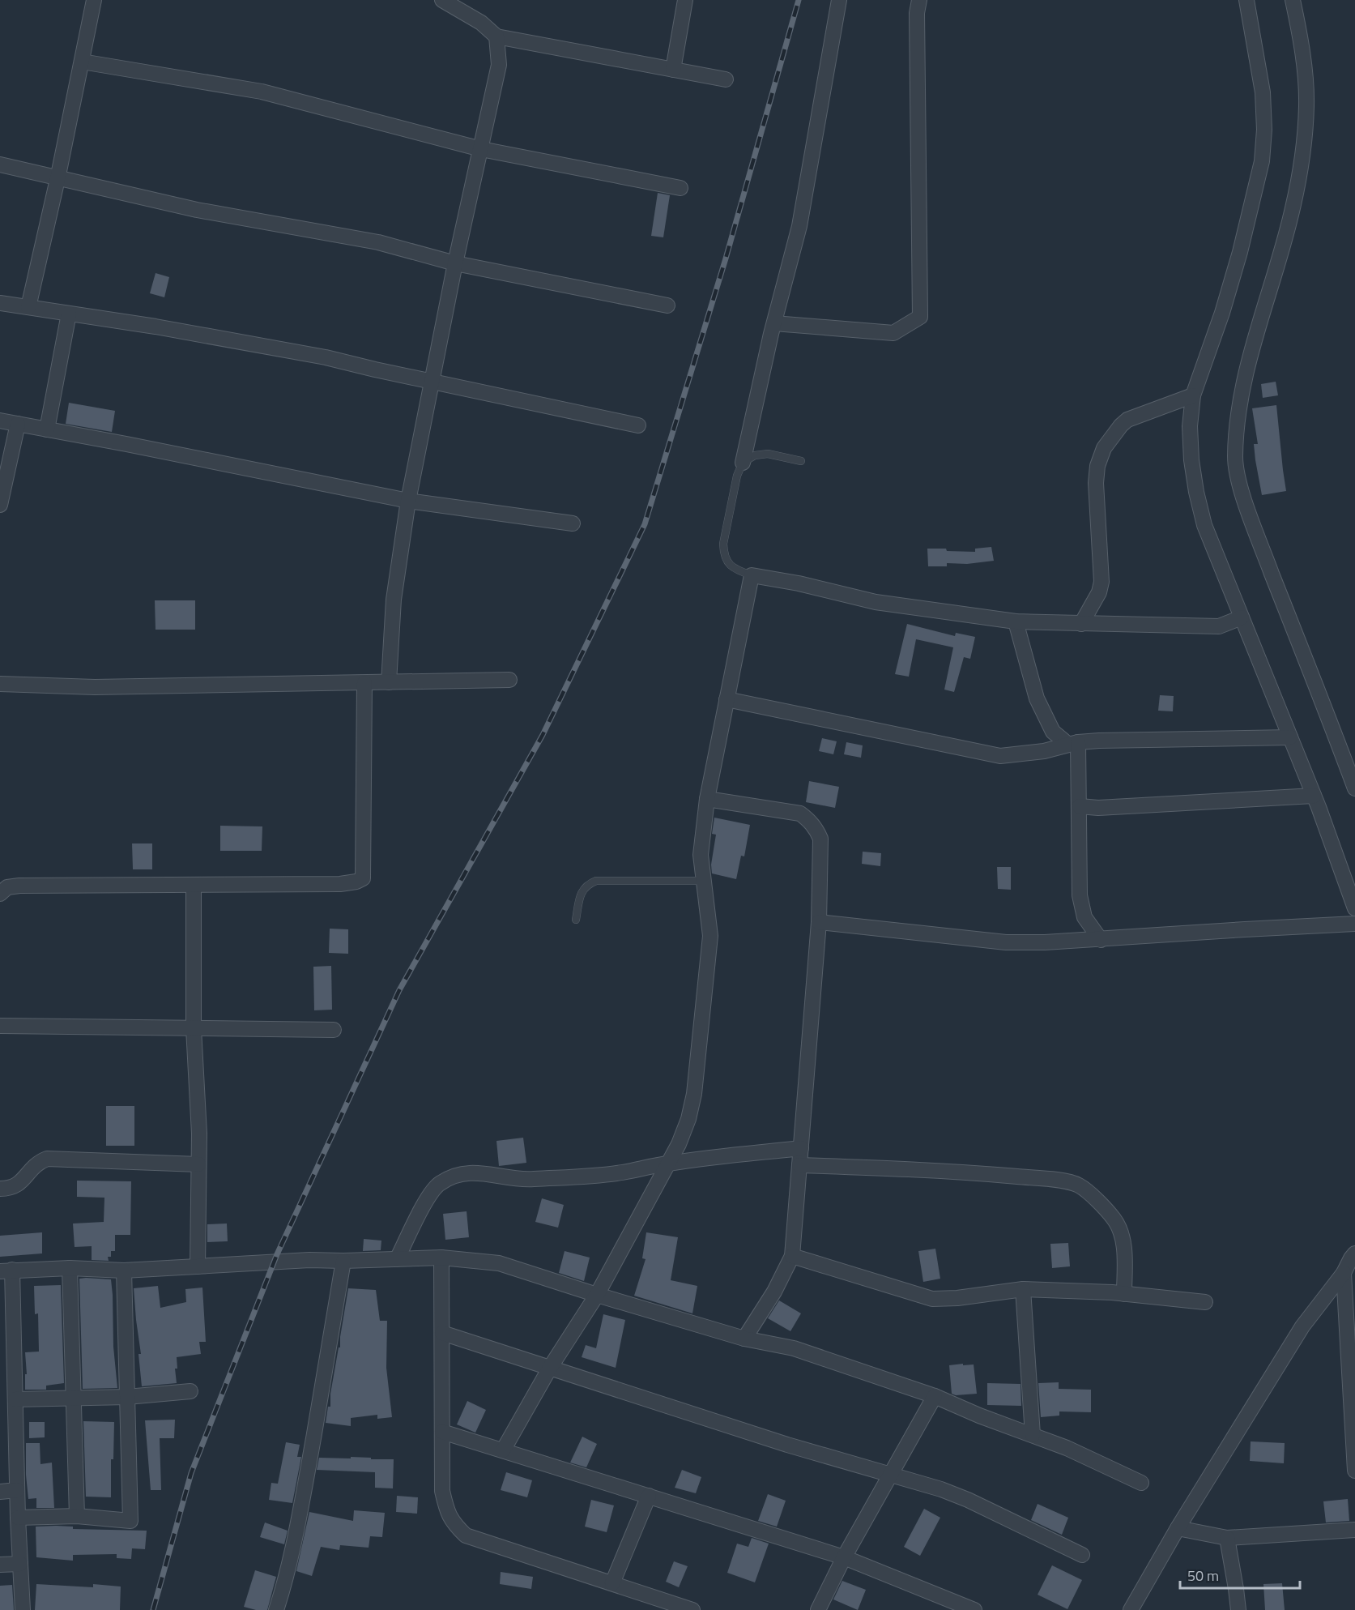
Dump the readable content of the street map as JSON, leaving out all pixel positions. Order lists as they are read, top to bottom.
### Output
{
  "scale_bar": "50 m"
}
